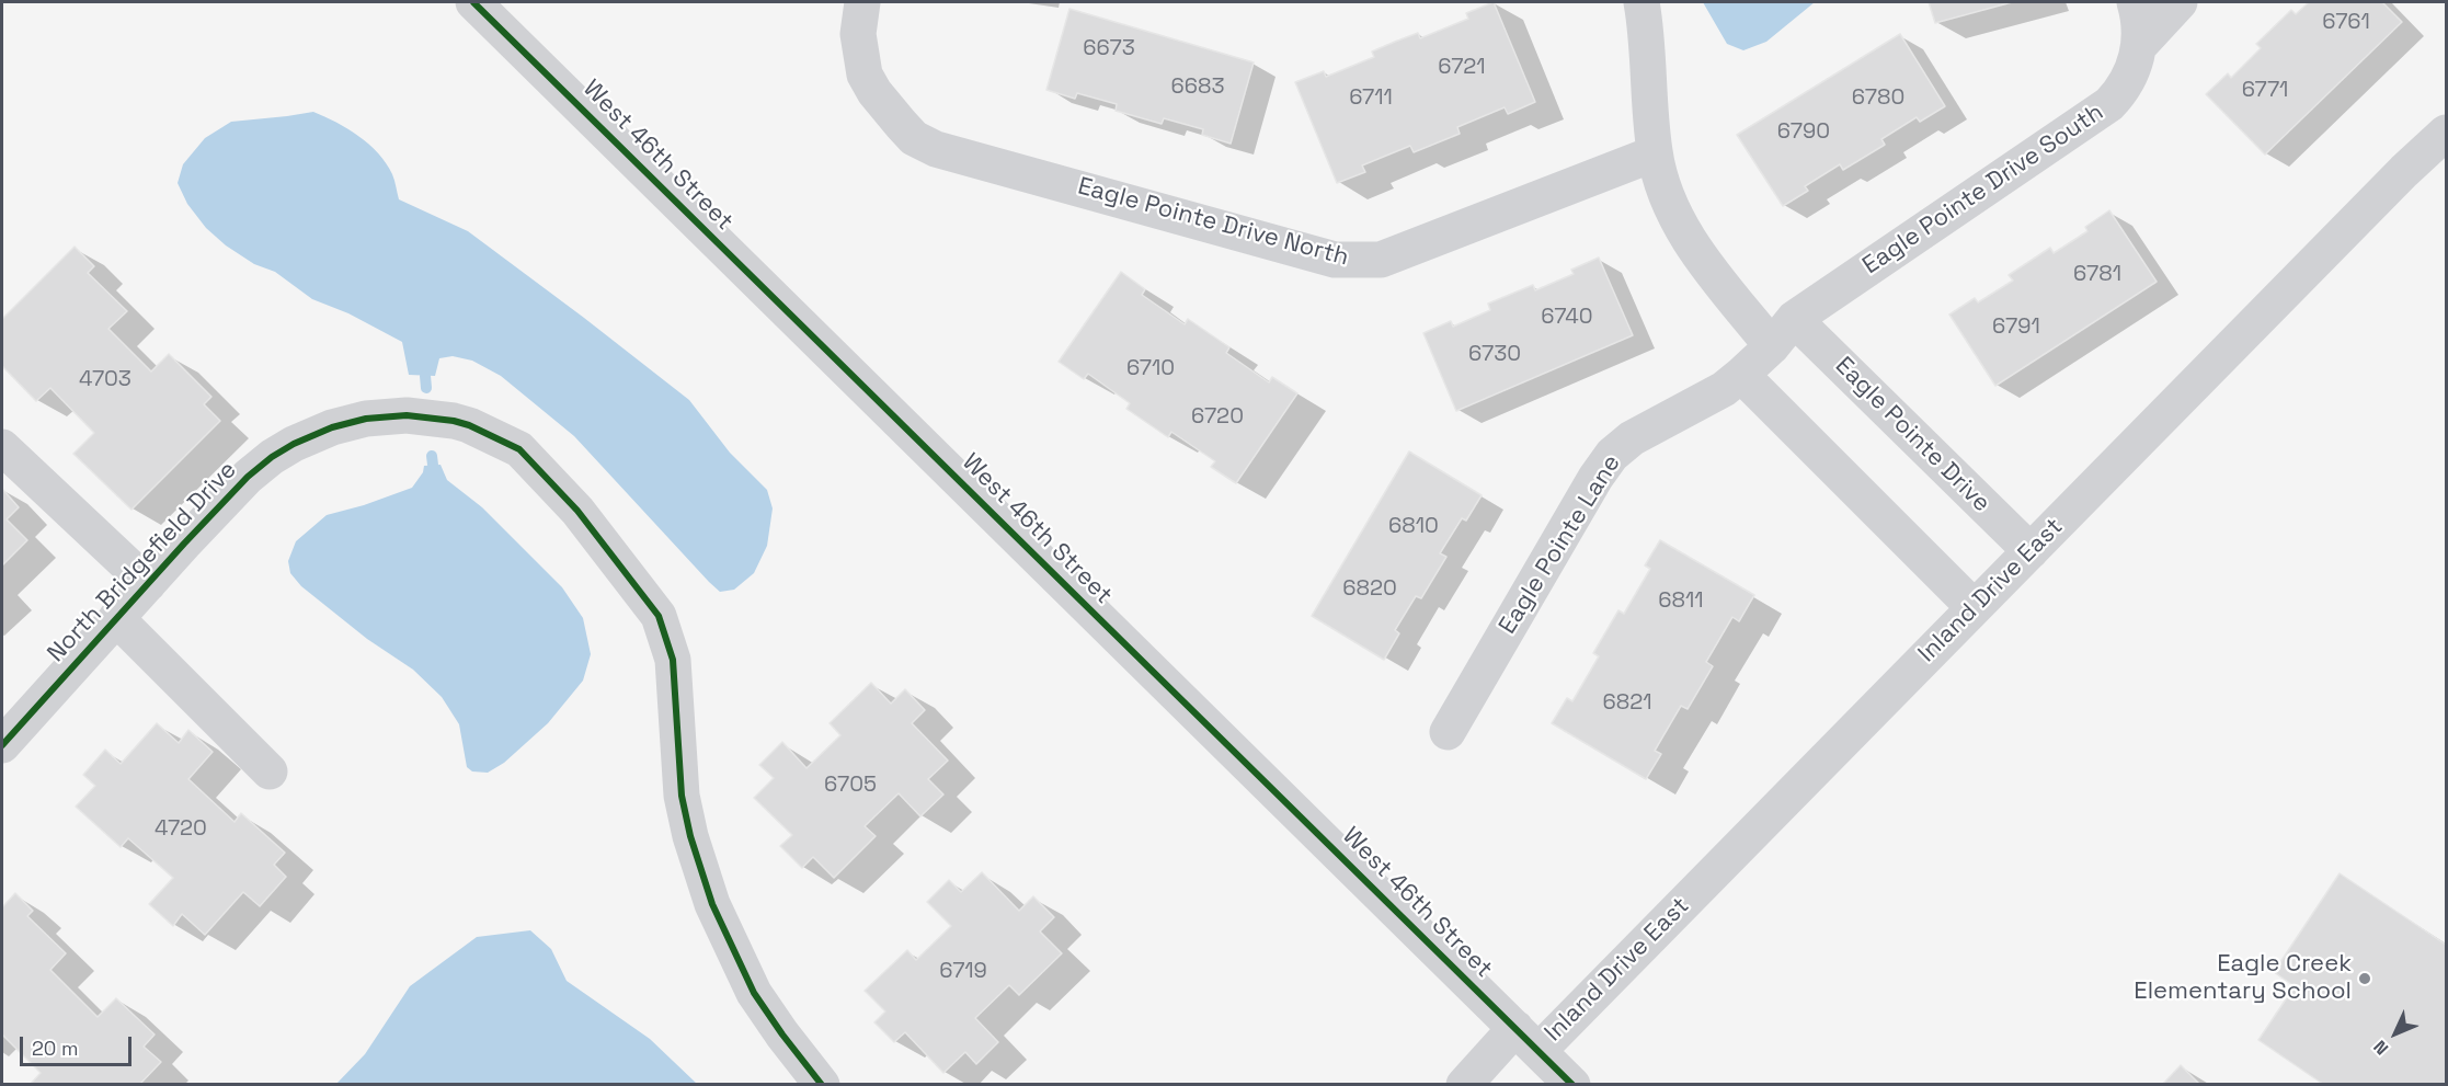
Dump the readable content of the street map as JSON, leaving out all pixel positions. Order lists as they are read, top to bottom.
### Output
{
  "streets": {
    "street": [
      "West 46th Street",
      "Eagle Pointe Drive South",
      "Eagle Pointe Drive North",
      "Eagle Pointe Drive",
      "Eagle Pointe Lane",
      "North Bridgefield Drive",
      "Inland Drive East"
    ]
  },
  "crossings": [
    ["West 46th Street", "Inland Drive East"],
    ["Eagle Pointe Drive South", "Eagle Pointe Drive"],
    ["Eagle Pointe Drive South", "Eagle Pointe Lane"],
    ["Eagle Pointe Drive", "Inland Drive East"]
  ],
  "places": ["Eagle Creek Elementary School"],
  "house_numbers": [
    "6761",
    "6673",
    "6721",
    "6683",
    "6771",
    "6711",
    "6780",
    "6790",
    "6781",
    "6740",
    "6791",
    "6730",
    "6710",
    "4703",
    "6720",
    "6810",
    "6820",
    "6811",
    "6821",
    "6705",
    "4720",
    "6719"
  ],
  "scale_bar": "20 m",
  "north": "bottom left"
}
